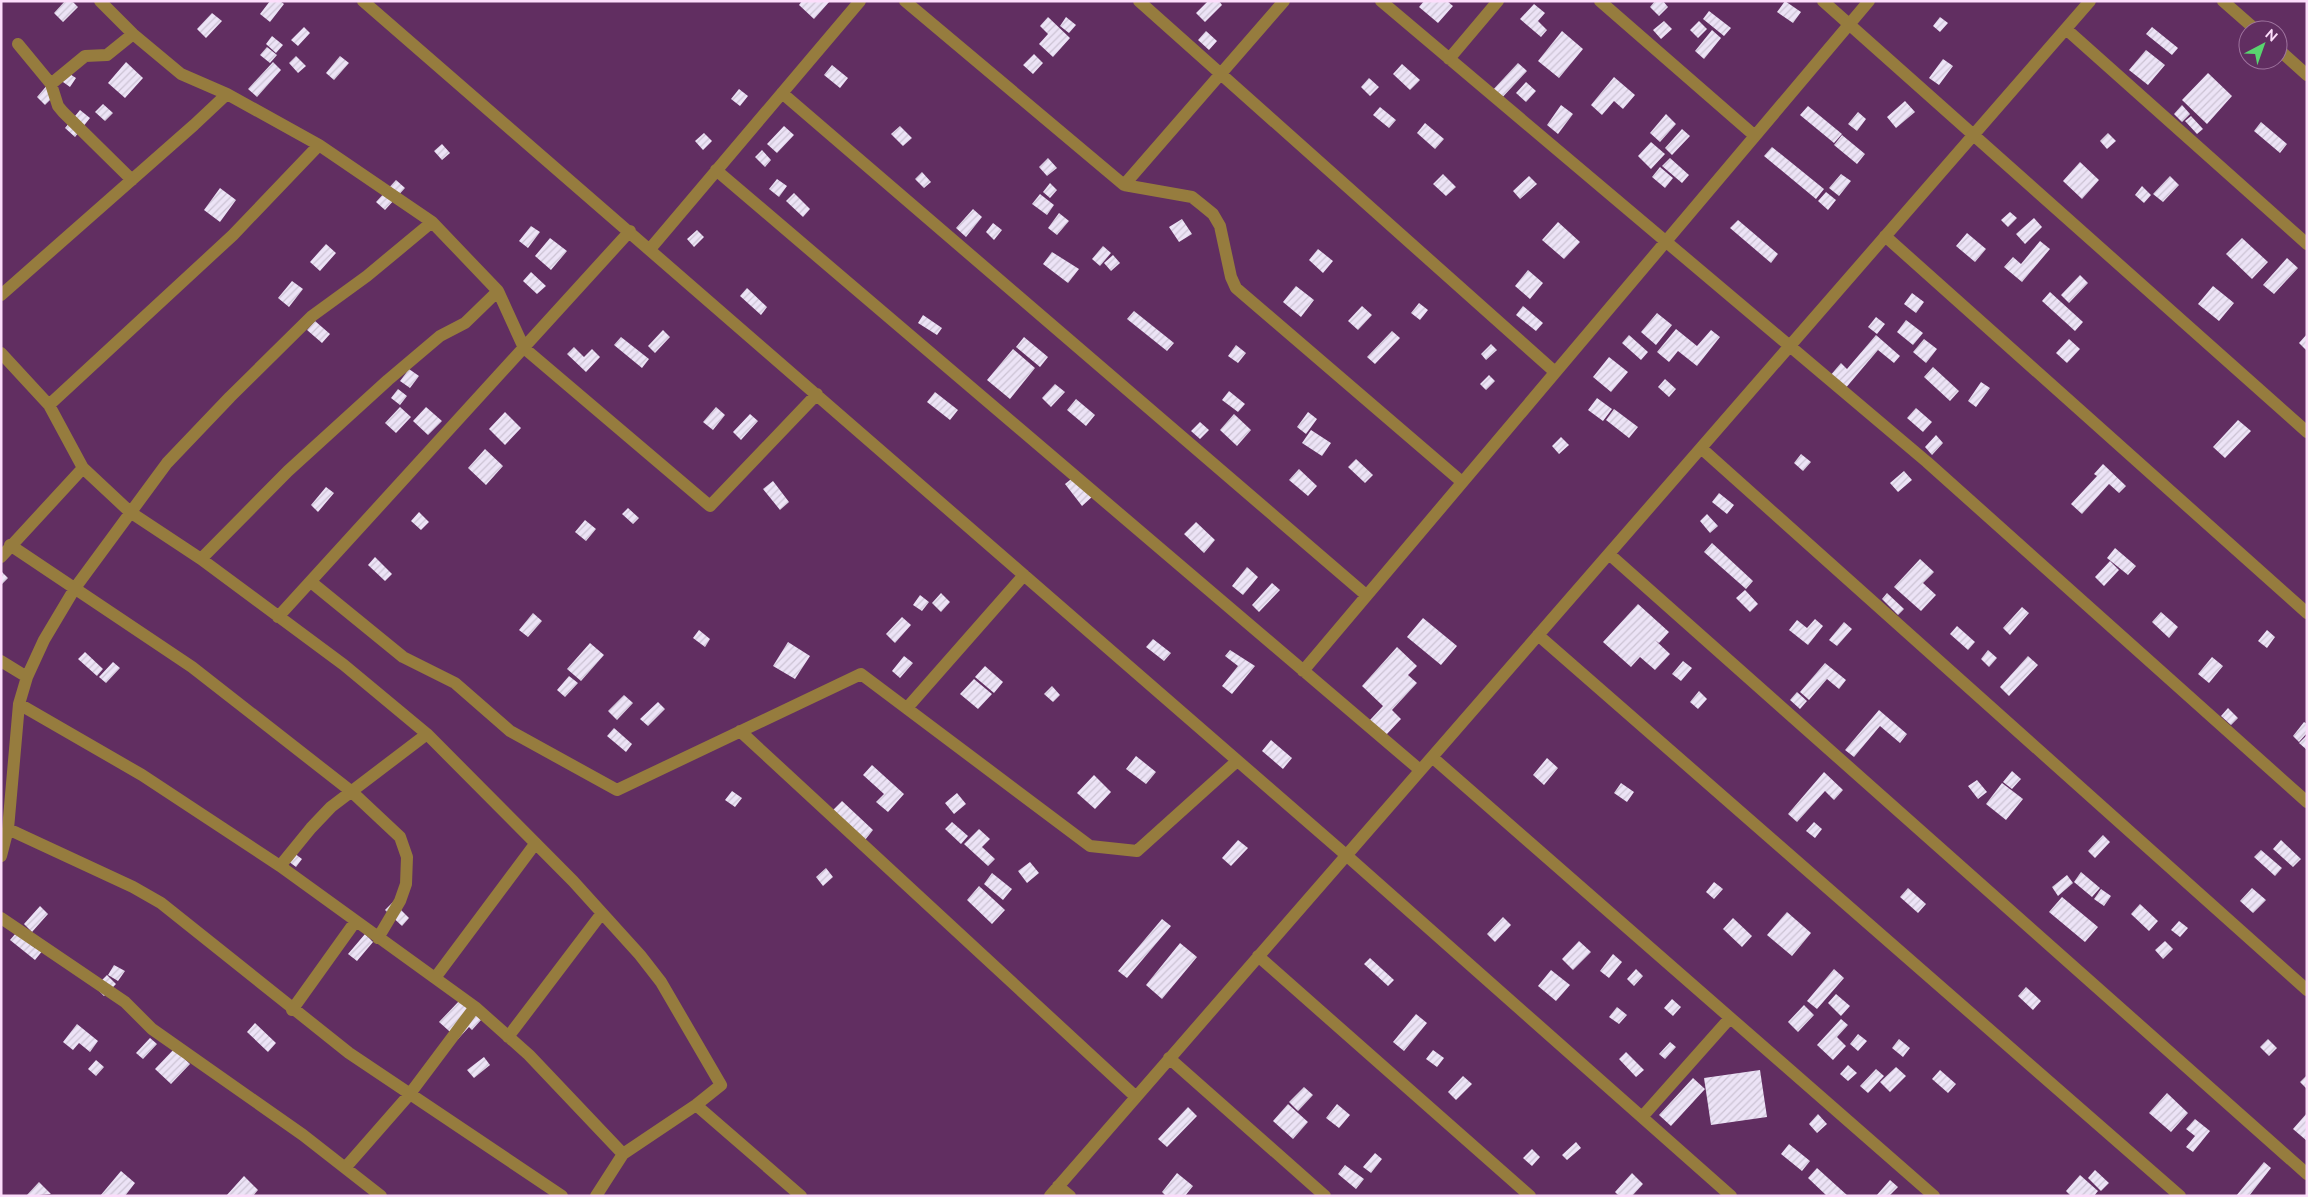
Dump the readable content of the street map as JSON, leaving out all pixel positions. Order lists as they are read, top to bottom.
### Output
{
  "north": "top right"
}
